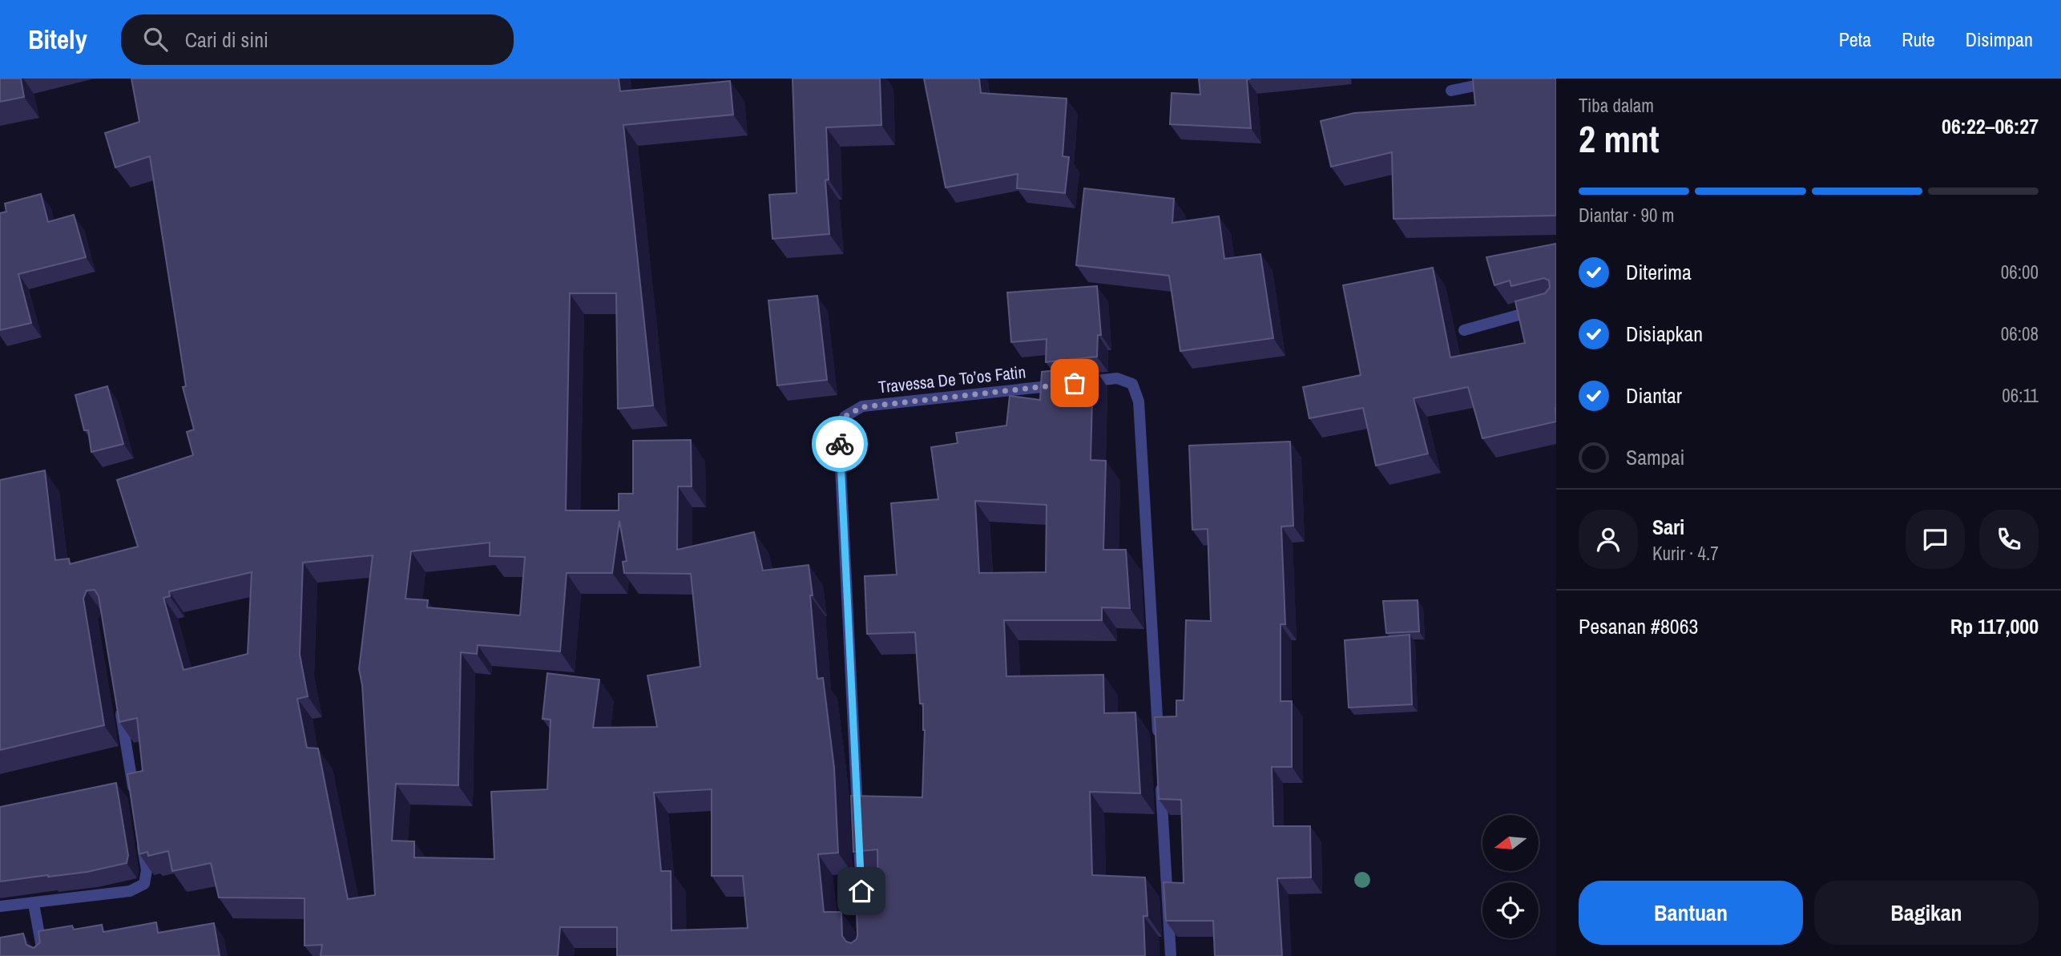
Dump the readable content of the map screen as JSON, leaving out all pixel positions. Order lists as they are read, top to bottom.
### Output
{
  "streets": {
    "street": ["Travessa De To’os Fatin"]
  },
  "north": "left",
  "page": {
    "header": "Bitely",
    "search": "Cari di sini",
    "nav": ["Peta", "Rute", "Disimpan"],
    "heading": ["2 mnt", "Tiba dalam", "06:22–06:27"],
    "panel": [
      "Sari",
      "Kurir · 4.7",
      "Pesanan #8063",
      "Rp 117,000"
    ],
    "bar": "Diantar · 90 m",
    "list": [
      ["Diterima", "06:00"],
      ["Disiapkan", "06:08"],
      ["Diantar", "06:11"],
      "Sampai"
    ],
    "buttons": ["Bantuan", "Bagikan"]
  }
}
